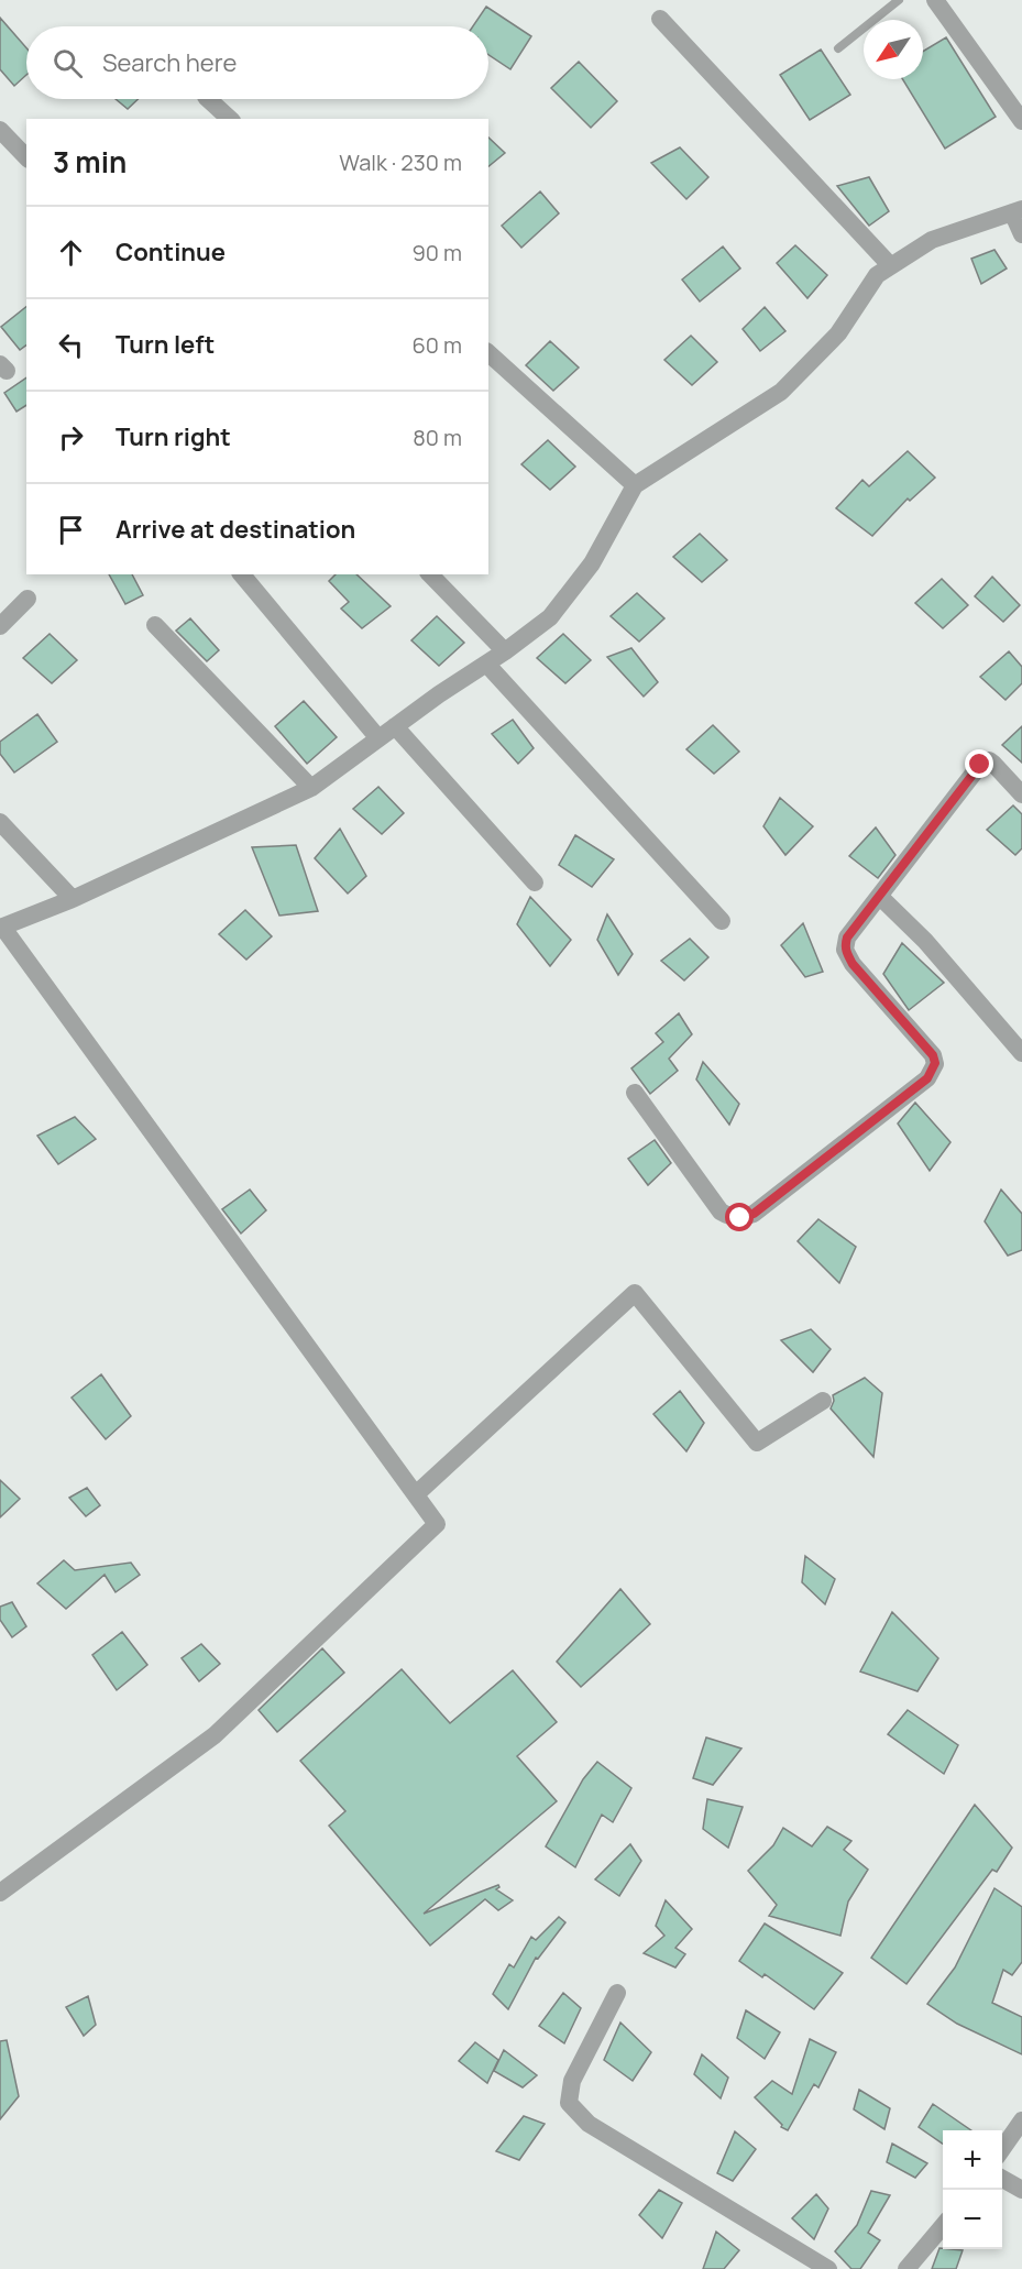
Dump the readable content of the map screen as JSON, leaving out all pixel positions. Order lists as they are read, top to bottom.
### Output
{
  "north": "bottom left",
  "page": {
    "search": "Search here",
    "heading": ["3 min", "Walk · 230 m"],
    "list": [
      ["Continue", "90 m"],
      ["Turn left", "60 m"],
      ["Turn right", "80 m"],
      "Arrive at destination"
    ],
    "map_buttons": ["+", "−"]
  }
}
